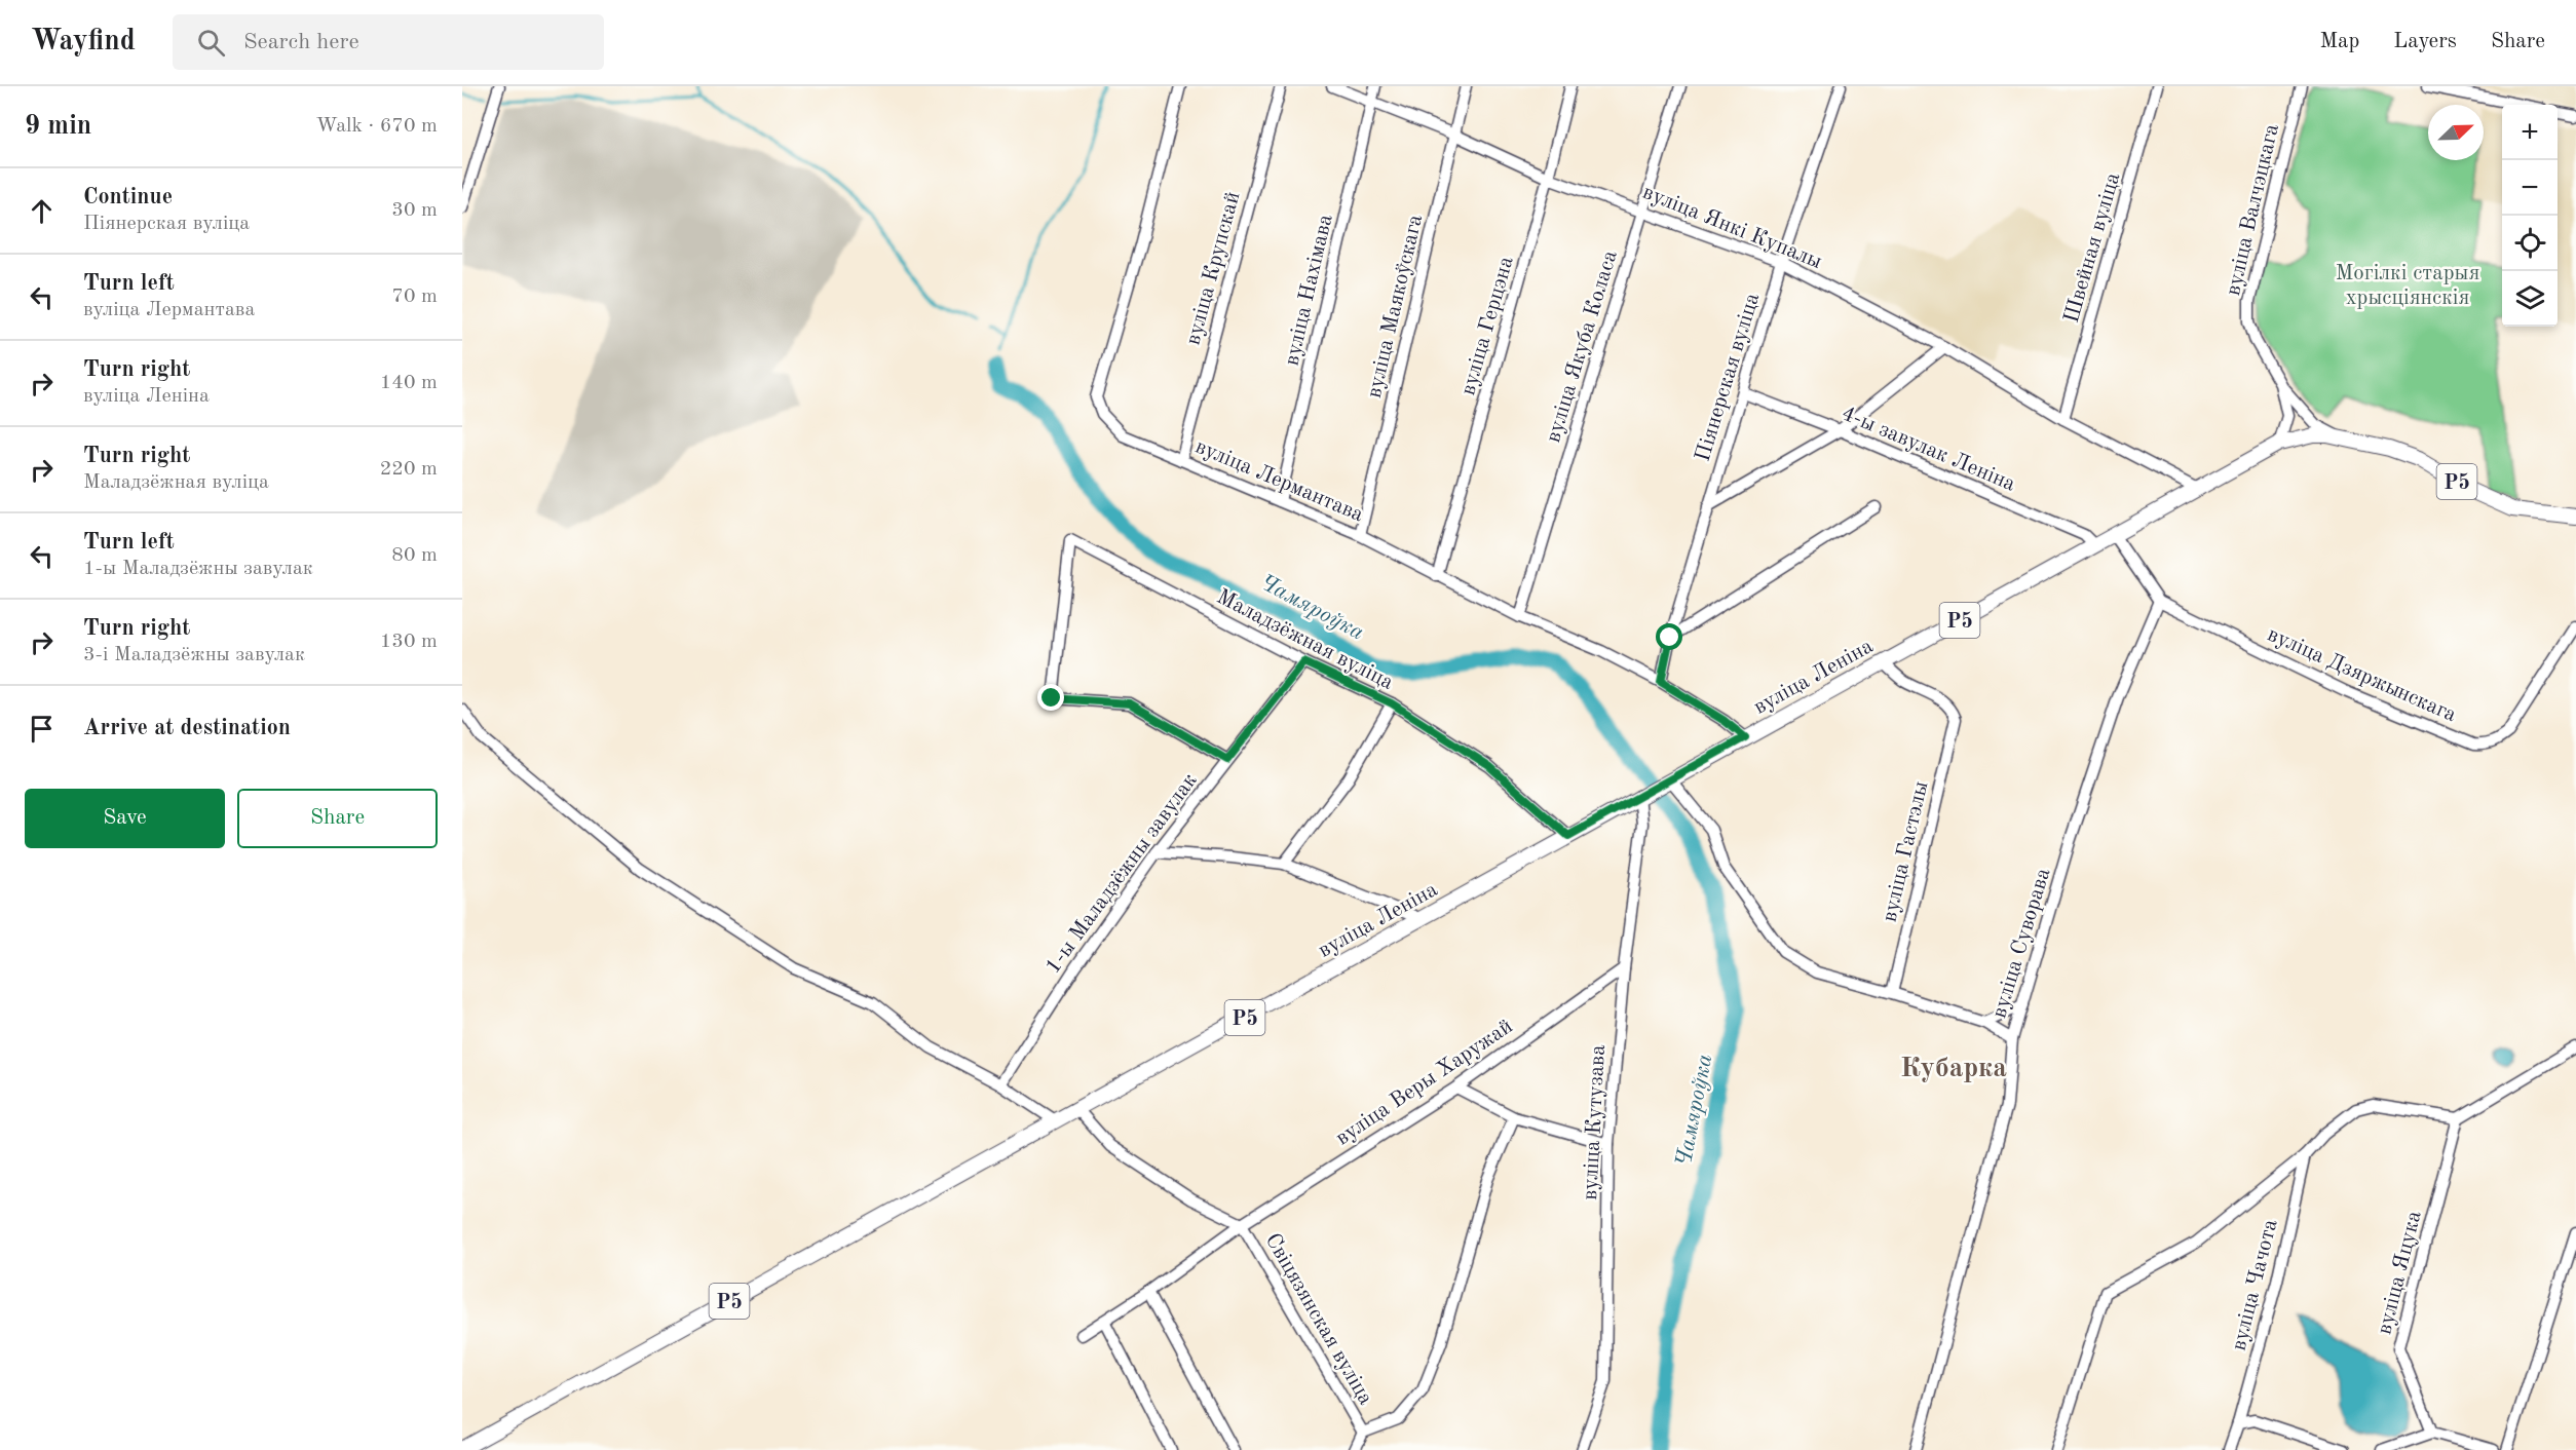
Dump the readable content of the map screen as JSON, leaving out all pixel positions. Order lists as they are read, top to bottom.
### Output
{
  "streets": {
    "main road": ["Р5", "вуліца Леніна"],
    "street": [
      "вуліца Валчэцкага",
      "вуліца Янкі Купалы",
      "Швейная вуліца",
      "вуліца Крупскай",
      "вуліца Нахімава",
      "вуліца Маякоўскага",
      "вуліца Герцэна",
      "вуліца Якуба Коласа",
      "Піянерская вуліца",
      "4-ы завулак Леніна",
      "вуліца Лермантава",
      "Маладзёжная вуліца",
      "вуліца Дзяржынскага",
      "вуліца Гастэлы",
      "1-ы Маладзёжны завулак",
      "вуліца Суворава",
      "вуліца Веры Харужай",
      "вуліца Кутузава",
      "вуліца Яцука",
      "вуліца Чачота",
      "Свіцязянская вуліца"
    ]
  },
  "crossings": [
    ["вуліца Валчэцкага", "вуліца Леніна"],
    ["вуліца Янкі Купалы", "Швейная вуліца"],
    ["вуліца Янкі Купалы", "вуліца Нахімава"],
    ["вуліца Янкі Купалы", "вуліца Маякоўскага"],
    ["вуліца Янкі Купалы", "вуліца Герцэна"],
    ["вуліца Янкі Купалы", "вуліца Якуба Коласа"],
    ["вуліца Янкі Купалы", "Піянерская вуліца"],
    ["вуліца Янкі Купалы", "вуліца Леніна"],
    ["вуліца Крупскай", "вуліца Лермантава"],
    ["вуліца Нахімава", "вуліца Лермантава"],
    ["вуліца Маякоўскага", "вуліца Лермантава"],
    ["вуліца Герцэна", "вуліца Лермантава"],
    ["вуліца Якуба Коласа", "вуліца Лермантава"],
    ["Піянерская вуліца", "4-ы завулак Леніна"],
    ["Піянерская вуліца", "вуліца Лермантава"],
    ["4-ы завулак Леніна", "вуліца Леніна"],
    ["вуліца Лермантава", "вуліца Леніна"],
    ["Маладзёжная вуліца", "вуліца Леніна"],
    ["Маладзёжная вуліца", "1-ы Маладзёжны завулак"],
    ["вуліца Дзяржынскага", "вуліца Леніна"],
    ["вуліца Дзяржынскага", "вуліца Суворава"],
    ["вуліца Леніна", "вуліца Гастэлы"],
    ["вуліца Леніна", "вуліца Кутузава"],
    ["вуліца Веры Харужай", "вуліца Кутузава"],
    ["вуліца Веры Харужай", "Свіцязянская вуліца"]
  ],
  "districts": ["Кубарка"],
  "water": ["Чамяроўка"],
  "parks": ["Могілкі старыя хрысціянскія"],
  "north": "top right",
  "page": {
    "header": "Wayfind",
    "search": "Search here",
    "nav": ["Map", "Layers", "Share"],
    "heading": ["9 min", "Walk · 670 m"],
    "map_buttons": ["+", "−"],
    "list": [
      ["Continue", "Піянерская вуліца", "30 m"],
      ["Turn left", "вуліца Лермантава", "70 m"],
      ["Turn right", "вуліца Леніна", "140 m"],
      ["Turn right", "Маладзёжная вуліца", "220 m"],
      ["Turn left", "1-ы Маладзёжны завулак", "80 m"],
      ["Turn right", "3-і Маладзёжны завулак", "130 m"],
      "Arrive at destination"
    ],
    "buttons": ["Save", "Share"]
  }
}
